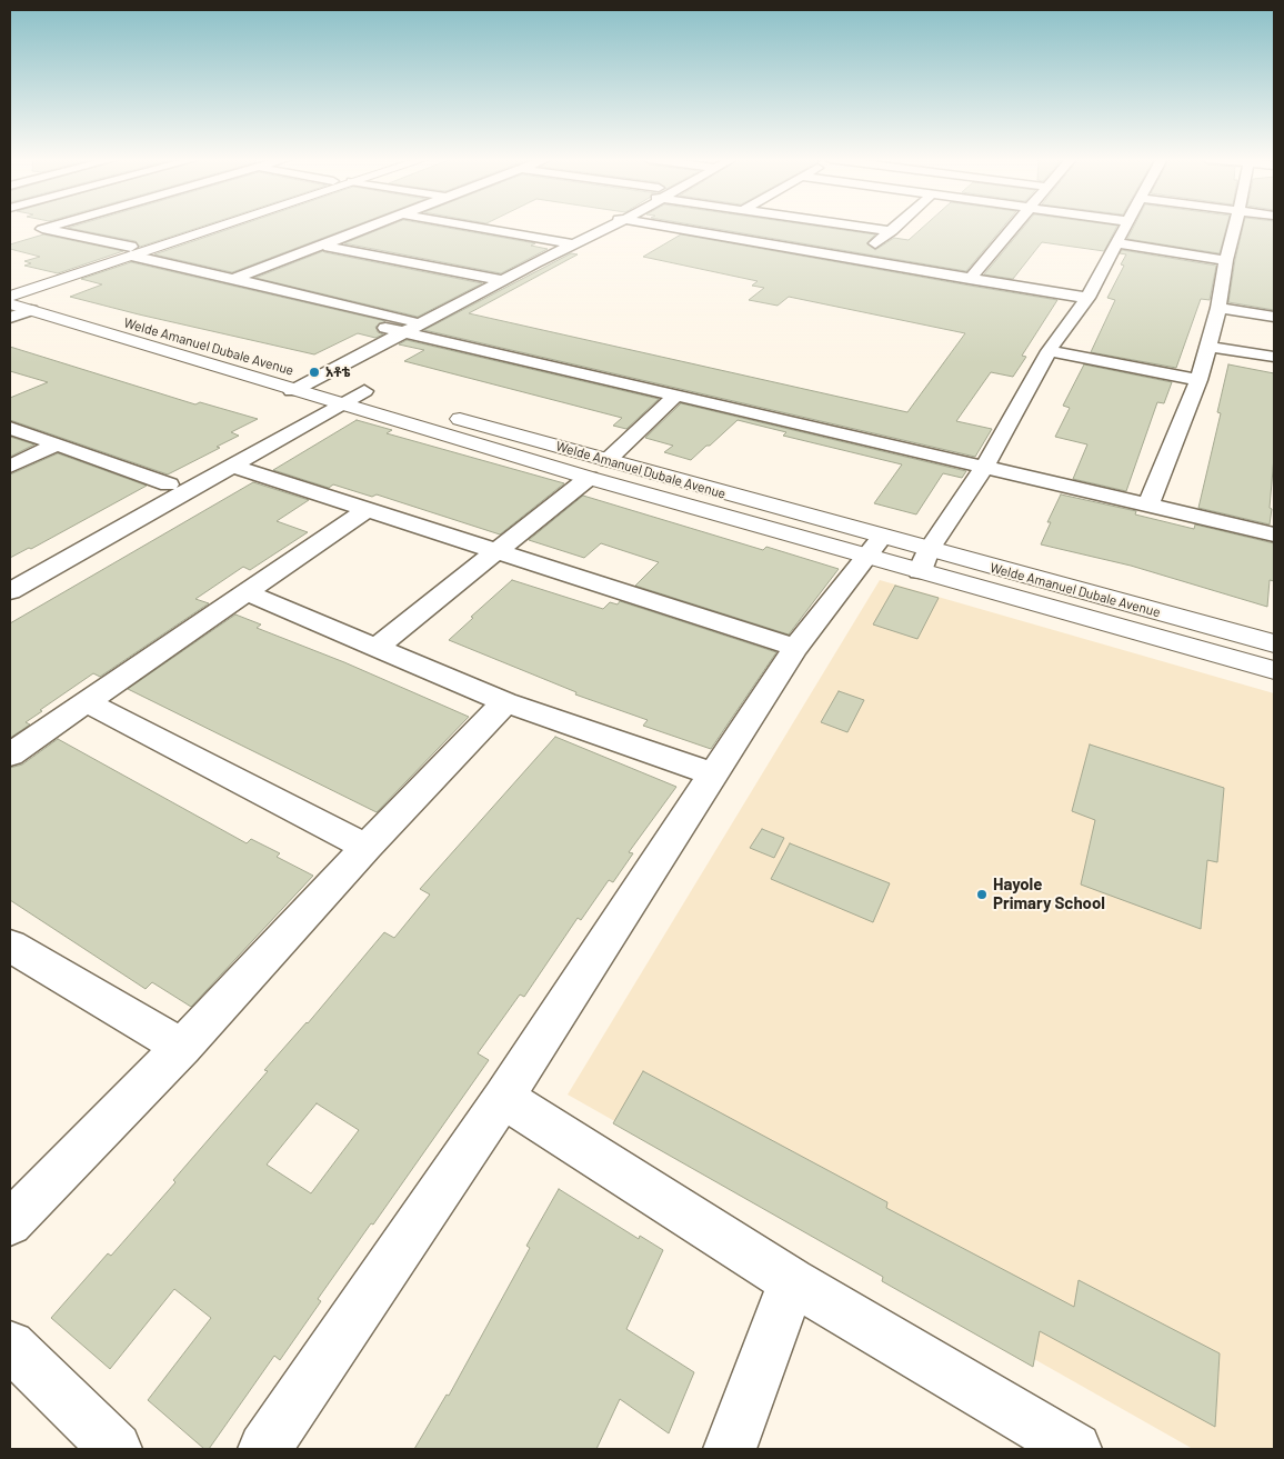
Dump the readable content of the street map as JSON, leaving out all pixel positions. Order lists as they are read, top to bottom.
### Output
{
  "streets": {
    "main road": ["Welde Amanuel Dubale Avenue"]
  },
  "places": ["አቶቴ", "Hayole Primary School"]
}
